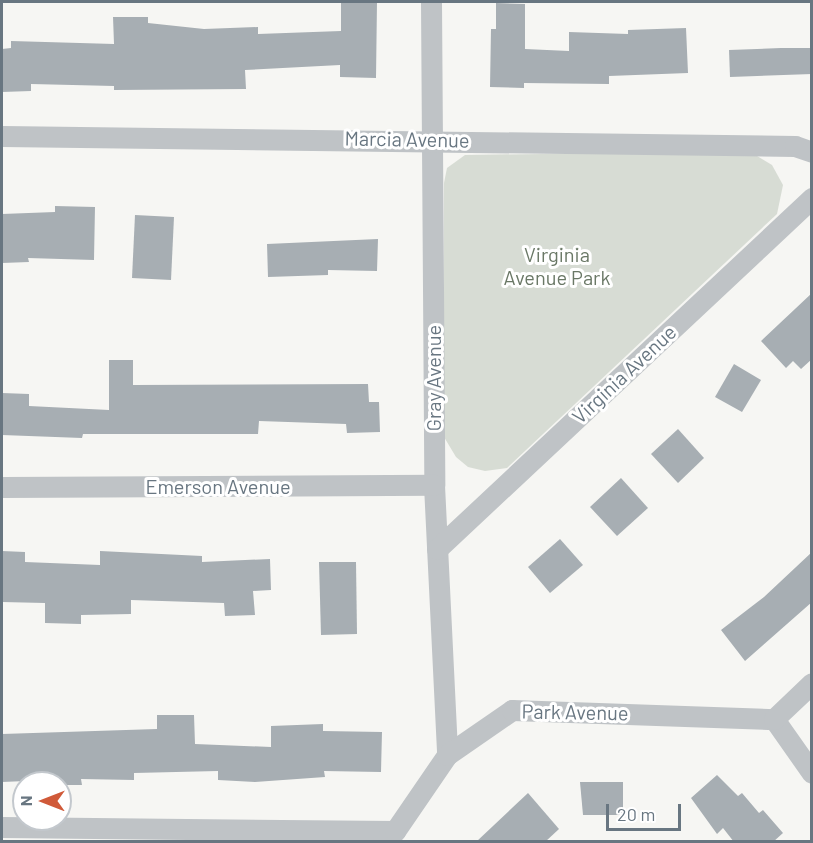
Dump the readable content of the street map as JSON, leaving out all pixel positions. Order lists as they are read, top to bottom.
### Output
{
  "streets": {
    "street": [
      "Marcia Avenue",
      "Virginia Avenue",
      "Gray Avenue",
      "Emerson Avenue",
      "Park Avenue"
    ]
  },
  "crossings": [
    ["Marcia Avenue", "Gray Avenue"],
    ["Virginia Avenue", "Gray Avenue"],
    ["Gray Avenue", "Emerson Avenue"],
    ["Gray Avenue", "Park Avenue"]
  ],
  "parks": ["Virginia Avenue Park"],
  "scale_bar": "20 m",
  "north": "left"
}
